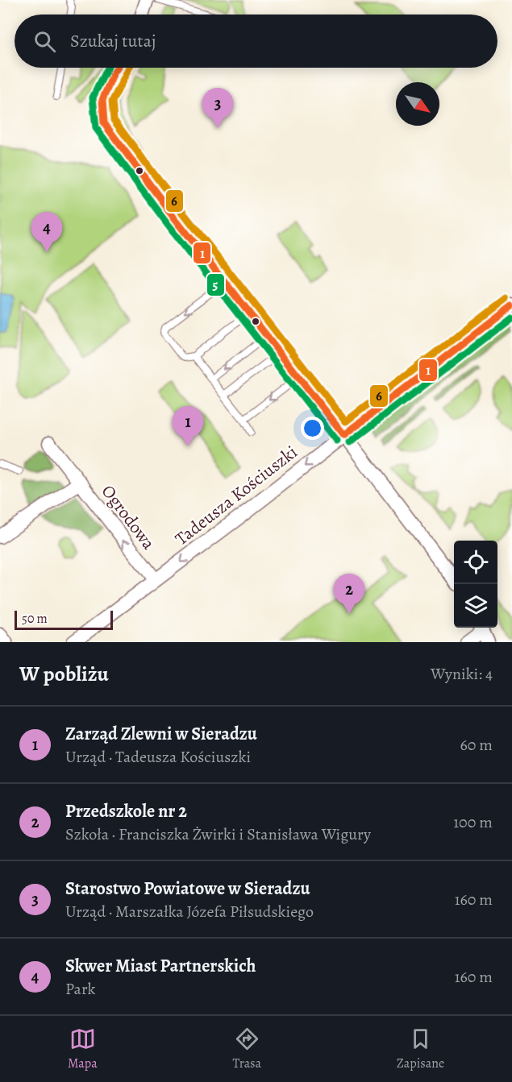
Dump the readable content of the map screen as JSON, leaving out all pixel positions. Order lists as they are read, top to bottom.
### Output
{
  "streets": {
    "street": ["Tadeusza Kościuszki", "Ogrodowa"]
  },
  "crossings": [
    ["Tadeusza Kościuszki", "Ogrodowa"]
  ],
  "one_way": ["Tadeusza Kościuszki", "Ogrodowa"],
  "lines": ["transit line 1", "transit line 5", "transit line 6"],
  "scale_bar": "50 m",
  "north": "bottom right",
  "page": {
    "search": "Szukaj tutaj",
    "pins": [
      "3",
      "4",
      "1",
      "2"
    ],
    "scale": "50 m",
    "heading": ["W pobliżu", "Wyniki: 4"],
    "list": [
      {
        "mark": "1",
        "name": "Zarząd Zlewni w Sieradzu",
        "note": "Urząd · Tadeusza Kościuszki",
        "value": "60 m"
      },
      {
        "mark": "2",
        "name": "Przedszkole nr 2",
        "note": "Szkoła · Franciszka Żwirki i Stanisława Wigury",
        "value": "100 m"
      },
      {
        "mark": "3",
        "name": "Starostwo Powiatowe w Sieradzu",
        "note": "Urząd · Marszałka Józefa Piłsudskiego",
        "value": "160 m"
      },
      {
        "mark": "4",
        "name": "Skwer Miast Partnerskich",
        "note": "Park",
        "value": "160 m"
      }
    ],
    "nav": ["Mapa", "Trasa", "Zapisane"]
  }
}
